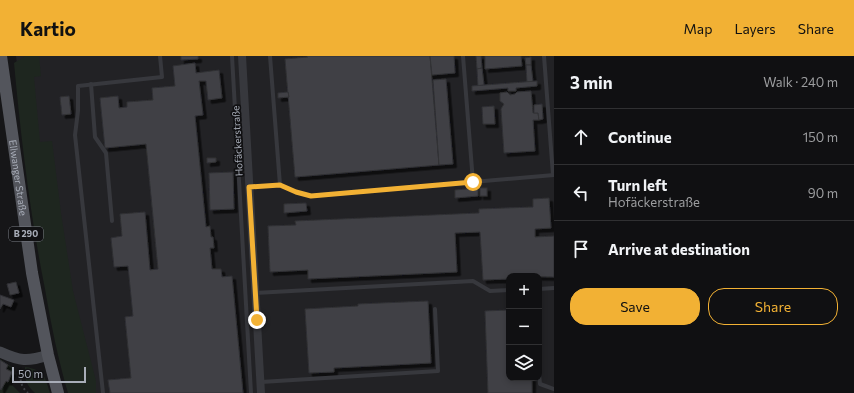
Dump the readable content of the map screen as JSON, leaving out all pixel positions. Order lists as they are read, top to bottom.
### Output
{
  "streets": {
    "main road": ["Ellwanger Straße", "B 290"],
    "street": ["Hofäckerstraße"]
  },
  "scale_bar": "50 m",
  "page": {
    "header": "Kartio",
    "nav": ["Map", "Layers", "Share"],
    "heading": ["3 min", "Walk · 240 m"],
    "list": [
      ["Continue", "150 m"],
      ["Turn left", "Hofäckerstraße", "90 m"],
      "Arrive at destination"
    ],
    "map_buttons": ["+", "−"],
    "buttons": ["Save", "Share"],
    "scale": "50 m"
  }
}
